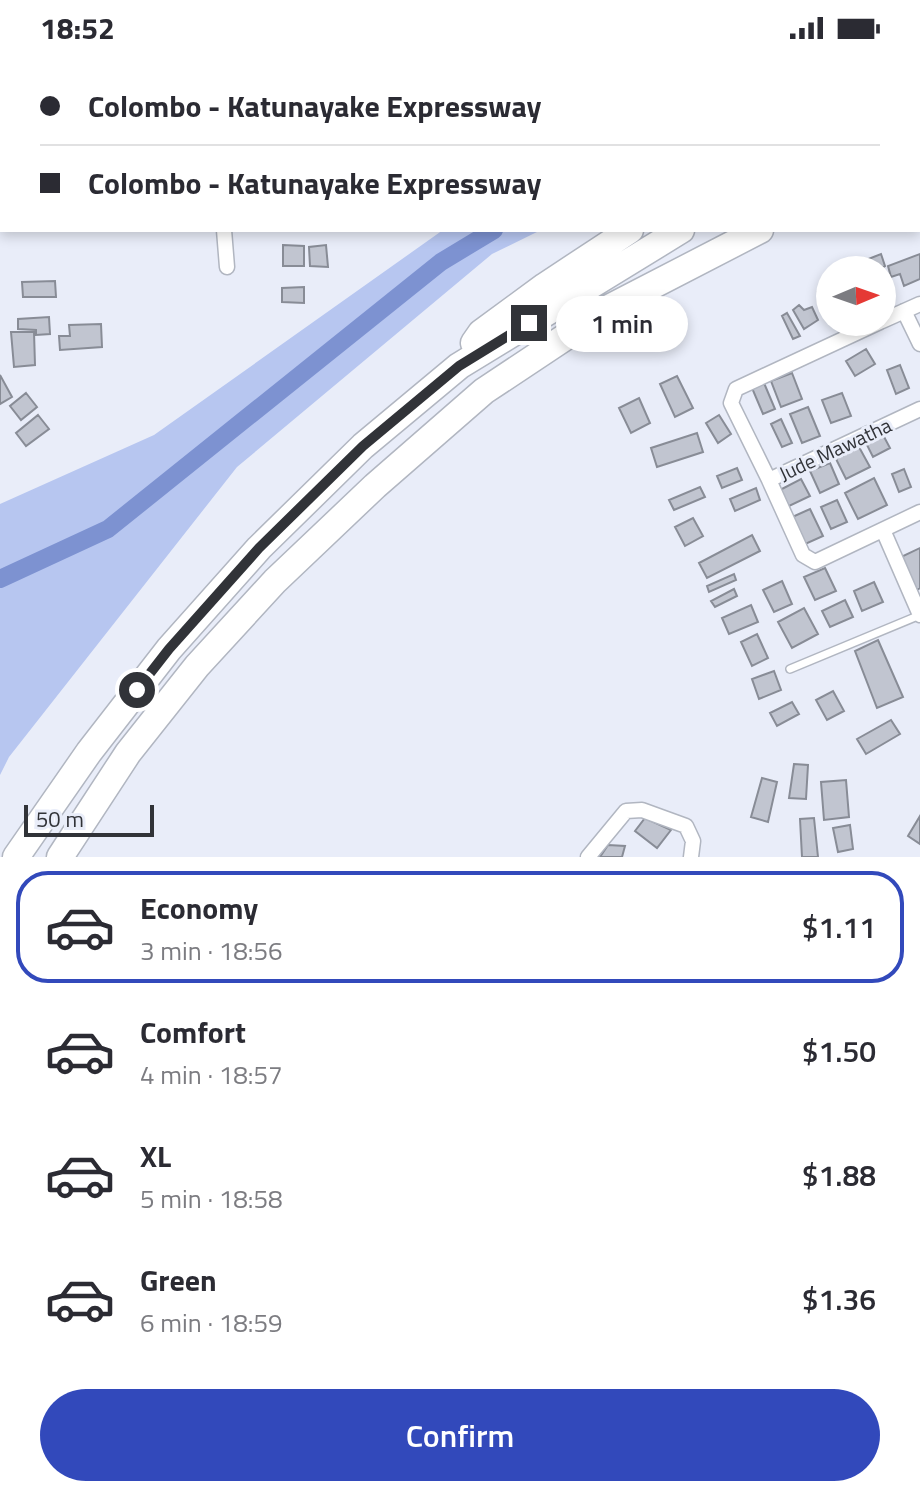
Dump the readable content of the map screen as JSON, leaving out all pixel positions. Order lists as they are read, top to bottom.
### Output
{
  "streets": {
    "street": ["Jude Mawatha"]
  },
  "scale_bar": "50 m",
  "north": "right",
  "page": {
    "status": "18:52",
    "banner": ["Colombo - Katunayake Expressway", "Colombo - Katunayake Expressway"],
    "bubble": "1 min",
    "scale": "50 m",
    "list": [
      {
        "name": "Economy",
        "note": "3 min · 18:56",
        "value": "$1.11"
      },
      {
        "name": "Comfort",
        "note": "4 min · 18:57",
        "value": "$1.50"
      },
      {
        "name": "XL",
        "note": "5 min · 18:58",
        "value": "$1.88"
      },
      {
        "name": "Green",
        "note": "6 min · 18:59",
        "value": "$1.36"
      }
    ],
    "buttons": "Confirm"
  }
}
